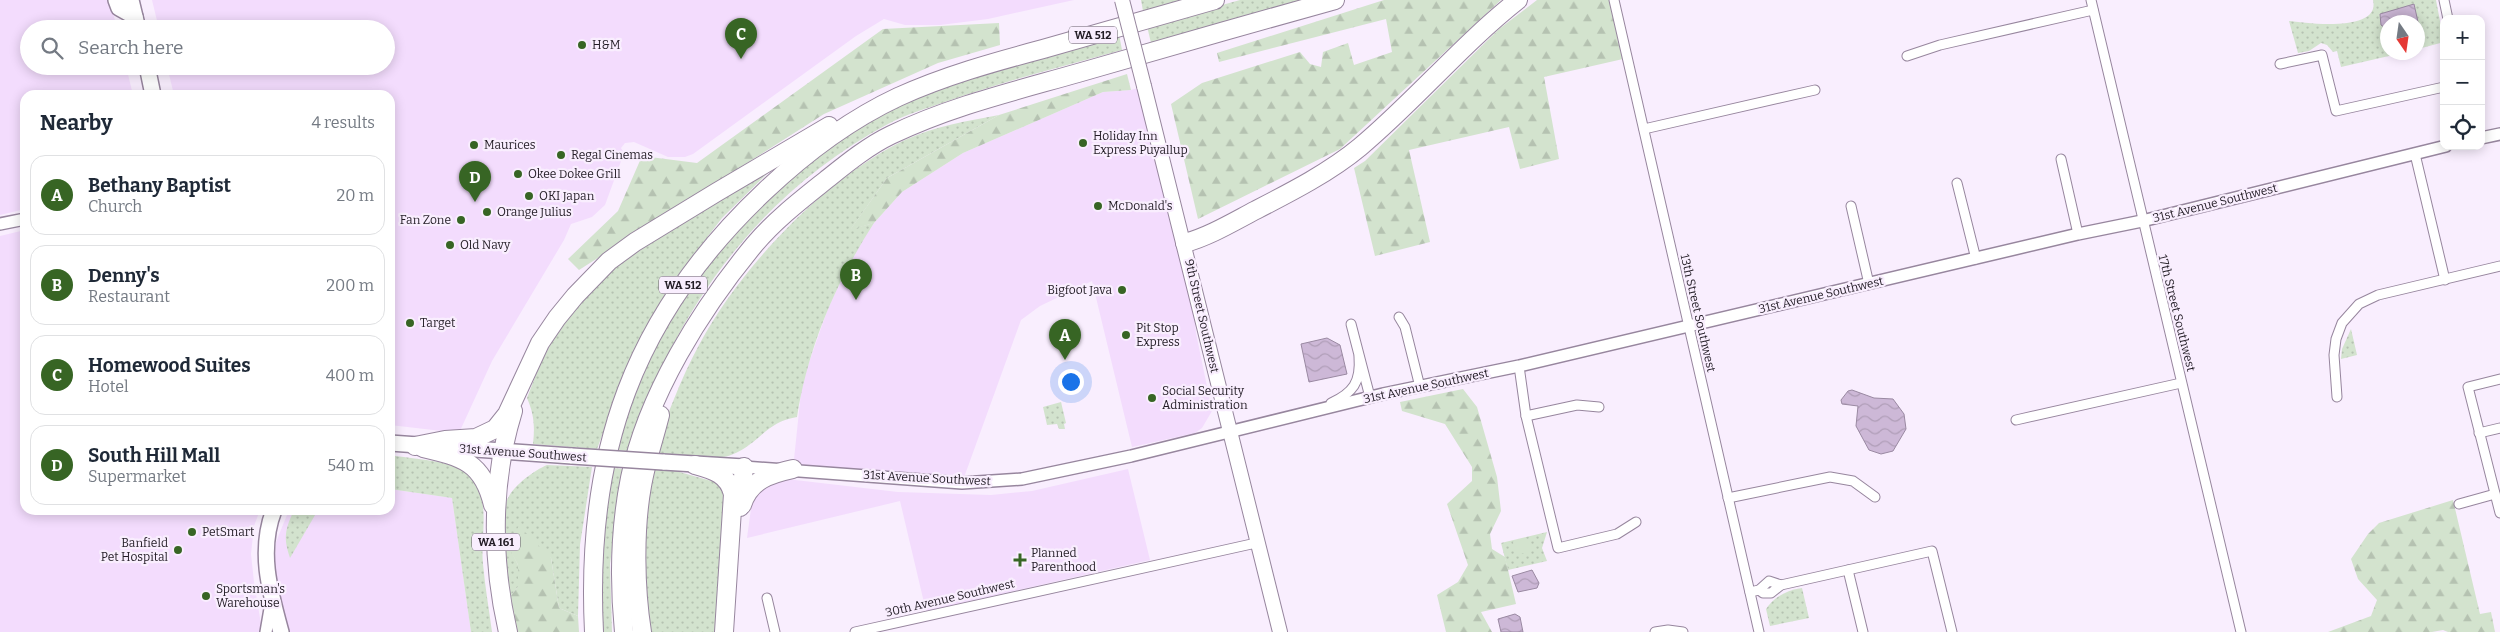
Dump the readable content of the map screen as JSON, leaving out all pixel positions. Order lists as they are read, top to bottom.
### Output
{
  "streets": {
    "highway": ["WA 512", "WA 161"],
    "main road": ["31st Avenue Southwest", "9th Street Southwest"],
    "street": ["13th Street Southwest", "17th Street Southwest", "30th Avenue Southwest"]
  },
  "crossings": [
    ["31st Avenue Southwest", "13th Street Southwest"],
    ["31st Avenue Southwest", "17th Street Southwest"],
    ["31st Avenue Southwest", "9th Street Southwest"],
    ["31st Avenue Southwest", "WA 161"],
    ["9th Street Southwest", "30th Avenue Southwest"]
  ],
  "places": {
    "other": [
      "H&M",
      "Holiday Inn Express Puyallup",
      "Maurices",
      "Regal Cinemas",
      "Okee Dokee Grill",
      "OKI Japan",
      "McDonald's",
      "Orange Julius",
      "Fan Zone",
      "Old Navy",
      "Bigfoot Java",
      "Target",
      "Pit Stop Express",
      "Social Security Administration",
      "PetSmart",
      "Banfield Pet Hospital",
      "Sportsman's Warehouse"
    ],
    "health": ["Planned Parenthood"]
  },
  "north": "bottom",
  "page": {
    "map_buttons": ["+", "−"],
    "pins": [
      "C",
      "D",
      "B",
      "A"
    ],
    "search": "Search here",
    "heading": ["Nearby", "4 results"],
    "list": [
      {
        "mark": "A",
        "name": "Bethany Baptist",
        "note": "Church",
        "value": "20 m"
      },
      {
        "mark": "B",
        "name": "Denny's",
        "note": "Restaurant",
        "value": "200 m"
      },
      {
        "mark": "C",
        "name": "Homewood Suites",
        "note": "Hotel",
        "value": "400 m"
      },
      {
        "mark": "D",
        "name": "South Hill Mall",
        "note": "Supermarket",
        "value": "540 m"
      }
    ]
  }
}
